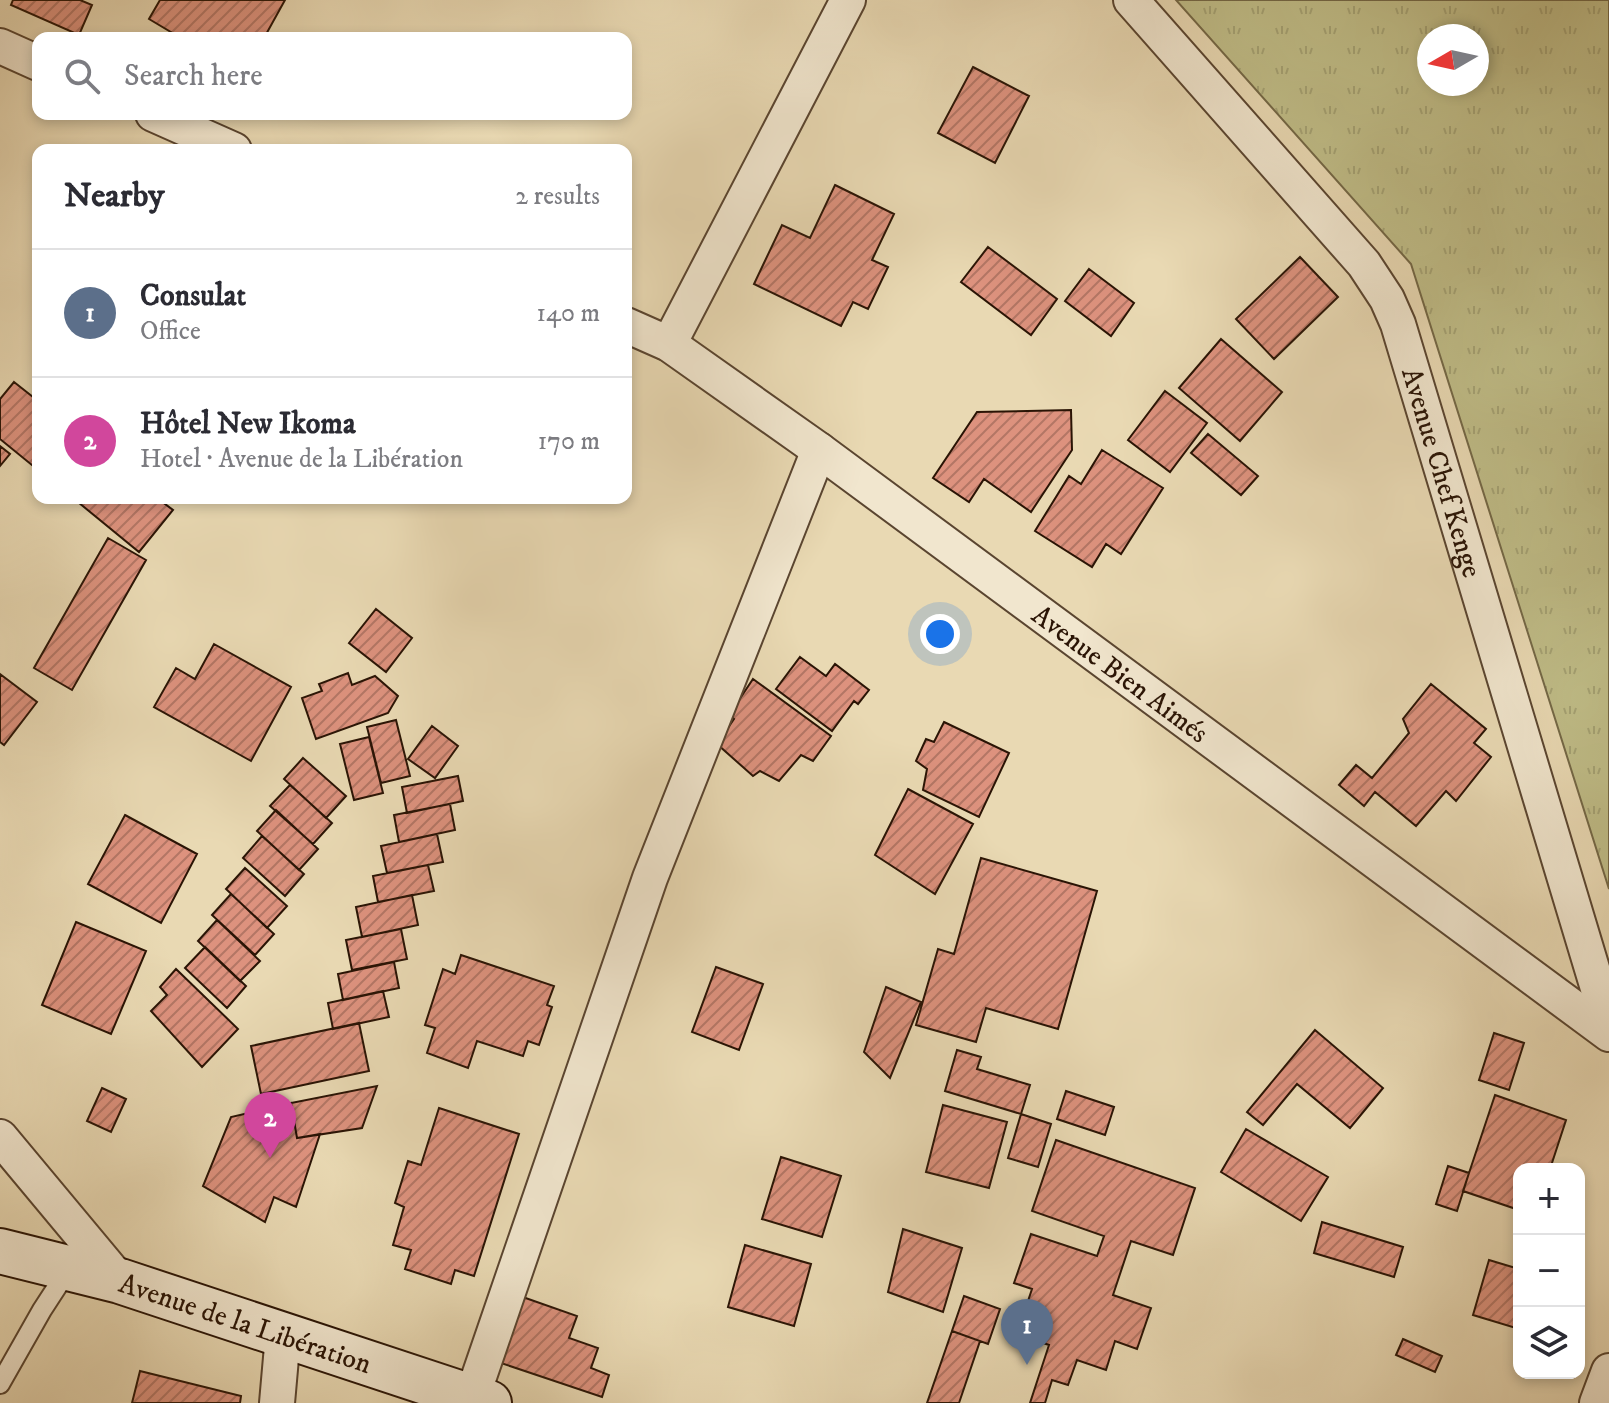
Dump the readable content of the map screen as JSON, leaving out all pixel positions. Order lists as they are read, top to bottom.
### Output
{
  "streets": {
    "street": ["Avenue Chef Kenge", "Avenue Bien Aimés", "Avenue de la Libération"]
  },
  "north": "left",
  "page": {
    "search": "Search here",
    "heading": ["Nearby", "2 results"],
    "list": [
      {
        "mark": "1",
        "name": "Consulat",
        "note": "Office",
        "value": "140 m"
      },
      {
        "mark": "2",
        "name": "Hôtel New Ikoma",
        "note": "Hotel · Avenue de la Libération",
        "value": "170 m"
      }
    ],
    "pins": ["2", "1"],
    "map_buttons": ["+", "−"]
  }
}
